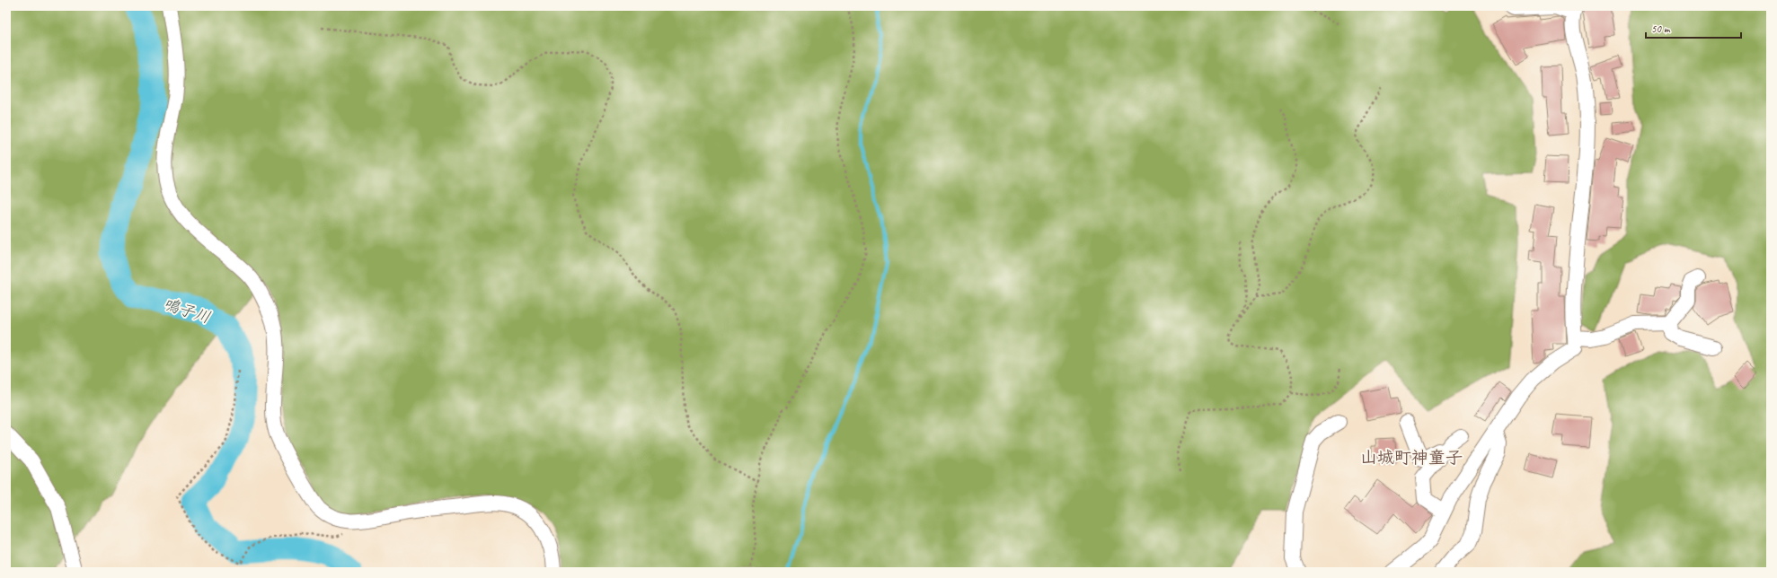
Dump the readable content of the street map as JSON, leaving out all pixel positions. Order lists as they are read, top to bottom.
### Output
{
  "districts": ["山城町神童子"],
  "water": ["鳴子川"],
  "scale_bar": "50 m"
}
